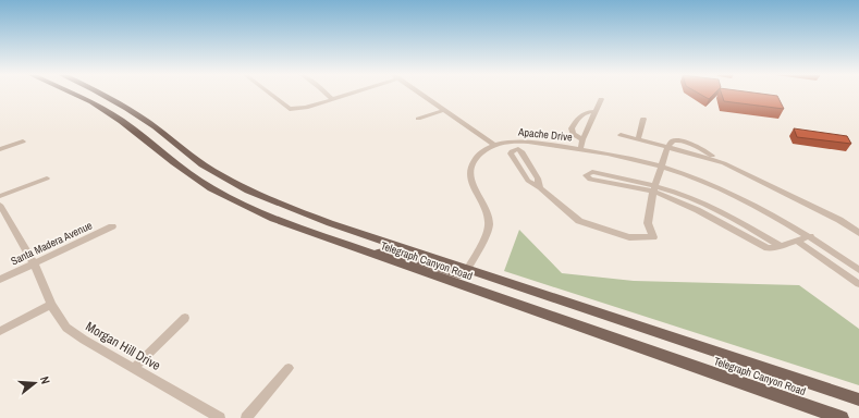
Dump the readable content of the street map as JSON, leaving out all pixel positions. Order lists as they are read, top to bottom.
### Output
{
  "streets": {
    "main road": ["Telegraph Canyon Road"],
    "street": ["Apache Drive", "Santa Madera Avenue", "Morgan Hill Drive"]
  },
  "crossings": [
    ["Apache Drive", "Telegraph Canyon Road"],
    ["Santa Madera Avenue", "Morgan Hill Drive"]
  ],
  "north": "right"
}
